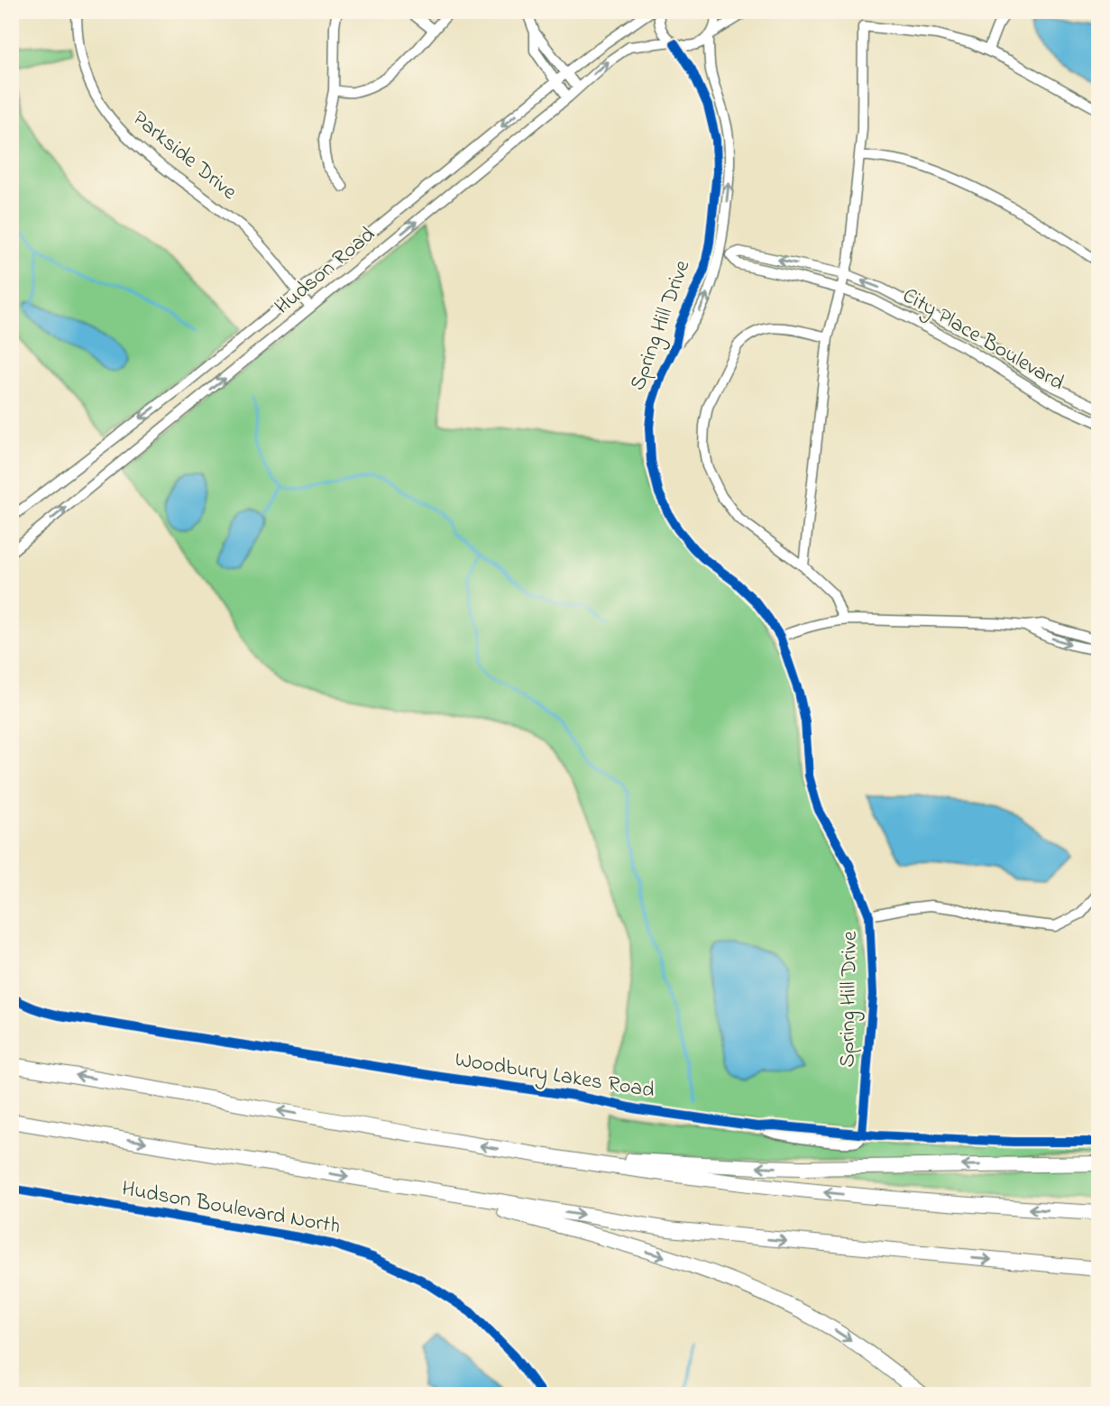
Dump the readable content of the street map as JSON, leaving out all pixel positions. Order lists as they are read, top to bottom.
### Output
{
  "streets": {
    "street": [
      "Parkside Drive",
      "Hudson Road",
      "Spring Hill Drive",
      "City Place Boulevard",
      "Woodbury Lakes Road",
      "Hudson Boulevard North"
    ]
  },
  "crossings": [
    ["Parkside Drive", "Hudson Road"],
    ["Hudson Road", "Spring Hill Drive"],
    ["Spring Hill Drive", "City Place Boulevard"],
    ["Spring Hill Drive", "Woodbury Lakes Road"]
  ]
}
